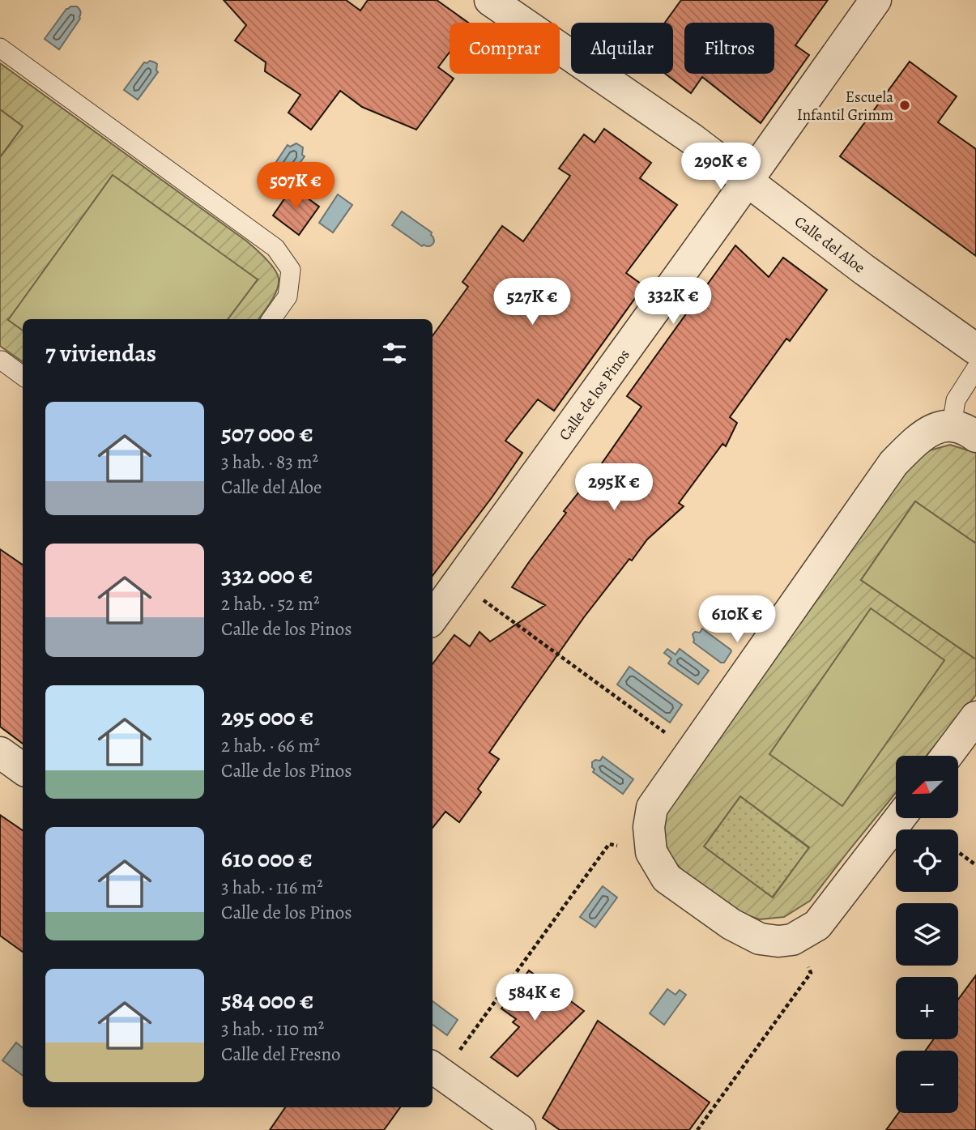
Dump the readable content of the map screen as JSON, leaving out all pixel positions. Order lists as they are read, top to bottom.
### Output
{
  "streets": {
    "street": ["Calle del Aloe", "Calle de los Pinos"]
  },
  "crossings": [
    ["Calle del Aloe", "Calle de los Pinos"]
  ],
  "places": ["Escuela Infantil Grimm"],
  "north": "bottom left",
  "page": {
    "chip": ["Comprar", "Alquilar", "Filtros"],
    "price": [
      "290K €",
      "507K €",
      "332K €",
      "527K €",
      "295K €",
      "610K €",
      "584K €"
    ],
    "heading": "7 viviendas",
    "list": [
      {
        "name": "507 000 €",
        "note": "3 hab. · 83 m² · Calle del Aloe"
      },
      {
        "name": "332 000 €",
        "note": "2 hab. · 52 m² · Calle de los Pinos"
      },
      {
        "name": "295 000 €",
        "note": "2 hab. · 66 m² · Calle de los Pinos"
      },
      {
        "name": "610 000 €",
        "note": "3 hab. · 116 m² · Calle de los Pinos"
      },
      {
        "name": "584 000 €",
        "note": "3 hab. · 110 m² · Calle del Fresno"
      }
    ],
    "map_buttons": ["+", "−"]
  }
}
